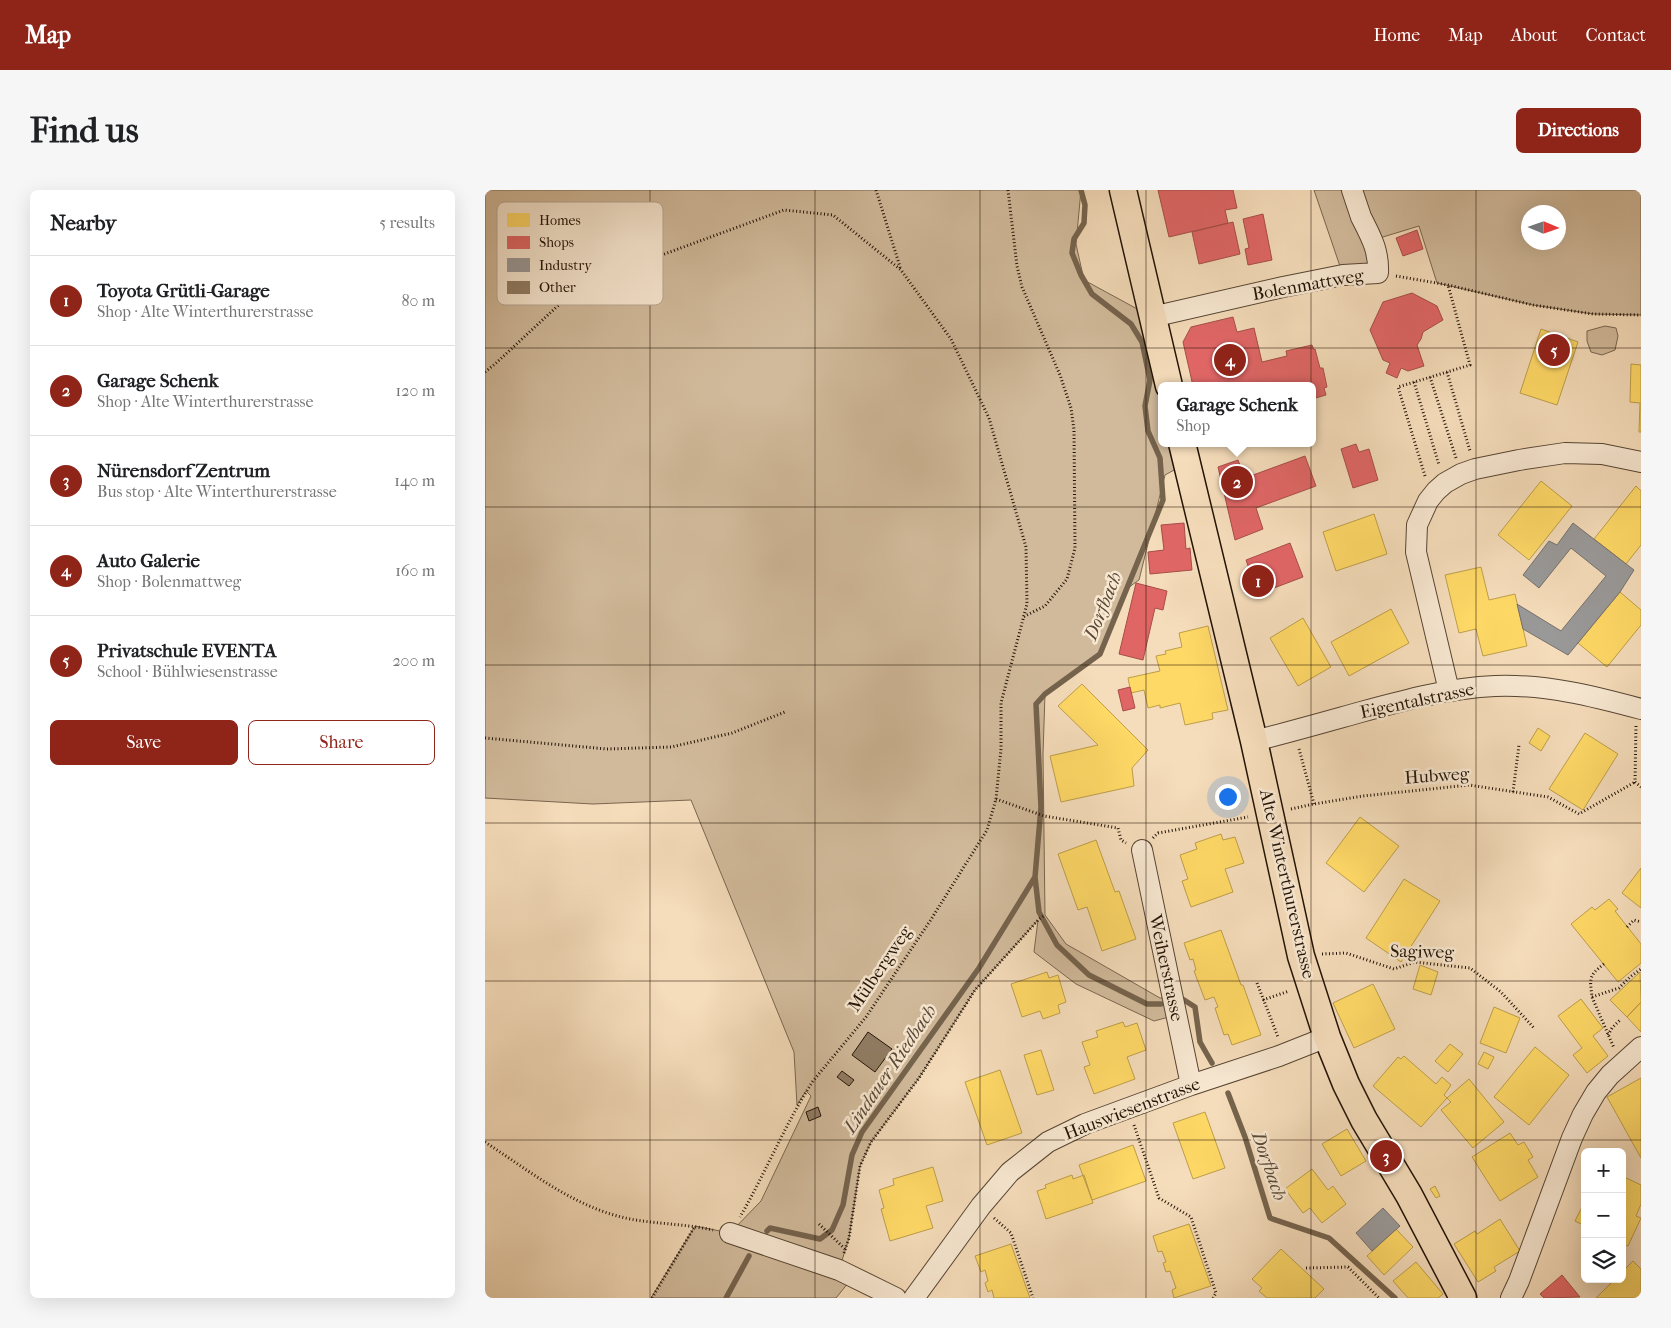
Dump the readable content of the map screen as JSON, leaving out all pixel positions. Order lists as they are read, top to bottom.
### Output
{
  "streets": {
    "main road": ["Alte Winterthurerstrasse"],
    "street": [
      "Bolenmattweg",
      "Eigentalstrasse",
      "Weiherstrasse",
      "Hauswiesenstrasse"
    ],
    "path": ["Hubweg", "Sagiweg", "Mülbergweg"]
  },
  "crossings": [
    ["Eigentalstrasse", "Alte Winterthurerstrasse"],
    ["Alte Winterthurerstrasse", "Hauswiesenstrasse"],
    ["Weiherstrasse", "Hauswiesenstrasse"]
  ],
  "water": ["Dorfbach", "Lindauer Riedbach"],
  "legend": [
    "Homes",
    "Shops",
    "Industry",
    "Other"
  ],
  "north": "right",
  "page": {
    "header": "Map",
    "nav": [
      "Home",
      "Map",
      "About",
      "Contact"
    ],
    "buttons": [
      "Directions",
      ["Save", "Share"]
    ],
    "title": "Find us",
    "heading": ["Nearby", "5 results"],
    "list": [
      {
        "mark": "1",
        "name": "Toyota Grütli-Garage",
        "note": "Shop · Alte Winterthurerstrasse",
        "value": "80 m"
      },
      {
        "mark": "2",
        "name": "Garage Schenk",
        "note": "Shop · Alte Winterthurerstrasse",
        "value": "120 m"
      },
      {
        "mark": "3",
        "name": "Nürensdorf Zentrum",
        "note": "Bus stop · Alte Winterthurerstrasse",
        "value": "140 m"
      },
      {
        "mark": "4",
        "name": "Auto Galerie",
        "note": "Shop · Bolenmattweg",
        "value": "160 m"
      },
      {
        "mark": "5",
        "name": "Privatschule EVENTA",
        "note": "School · Bühlwiesenstrasse",
        "value": "200 m"
      }
    ],
    "pins": [
      "5",
      "4",
      "2",
      "1",
      "3"
    ],
    "popup": ["Garage Schenk", "Shop"],
    "map_buttons": ["+", "−"]
  }
}
